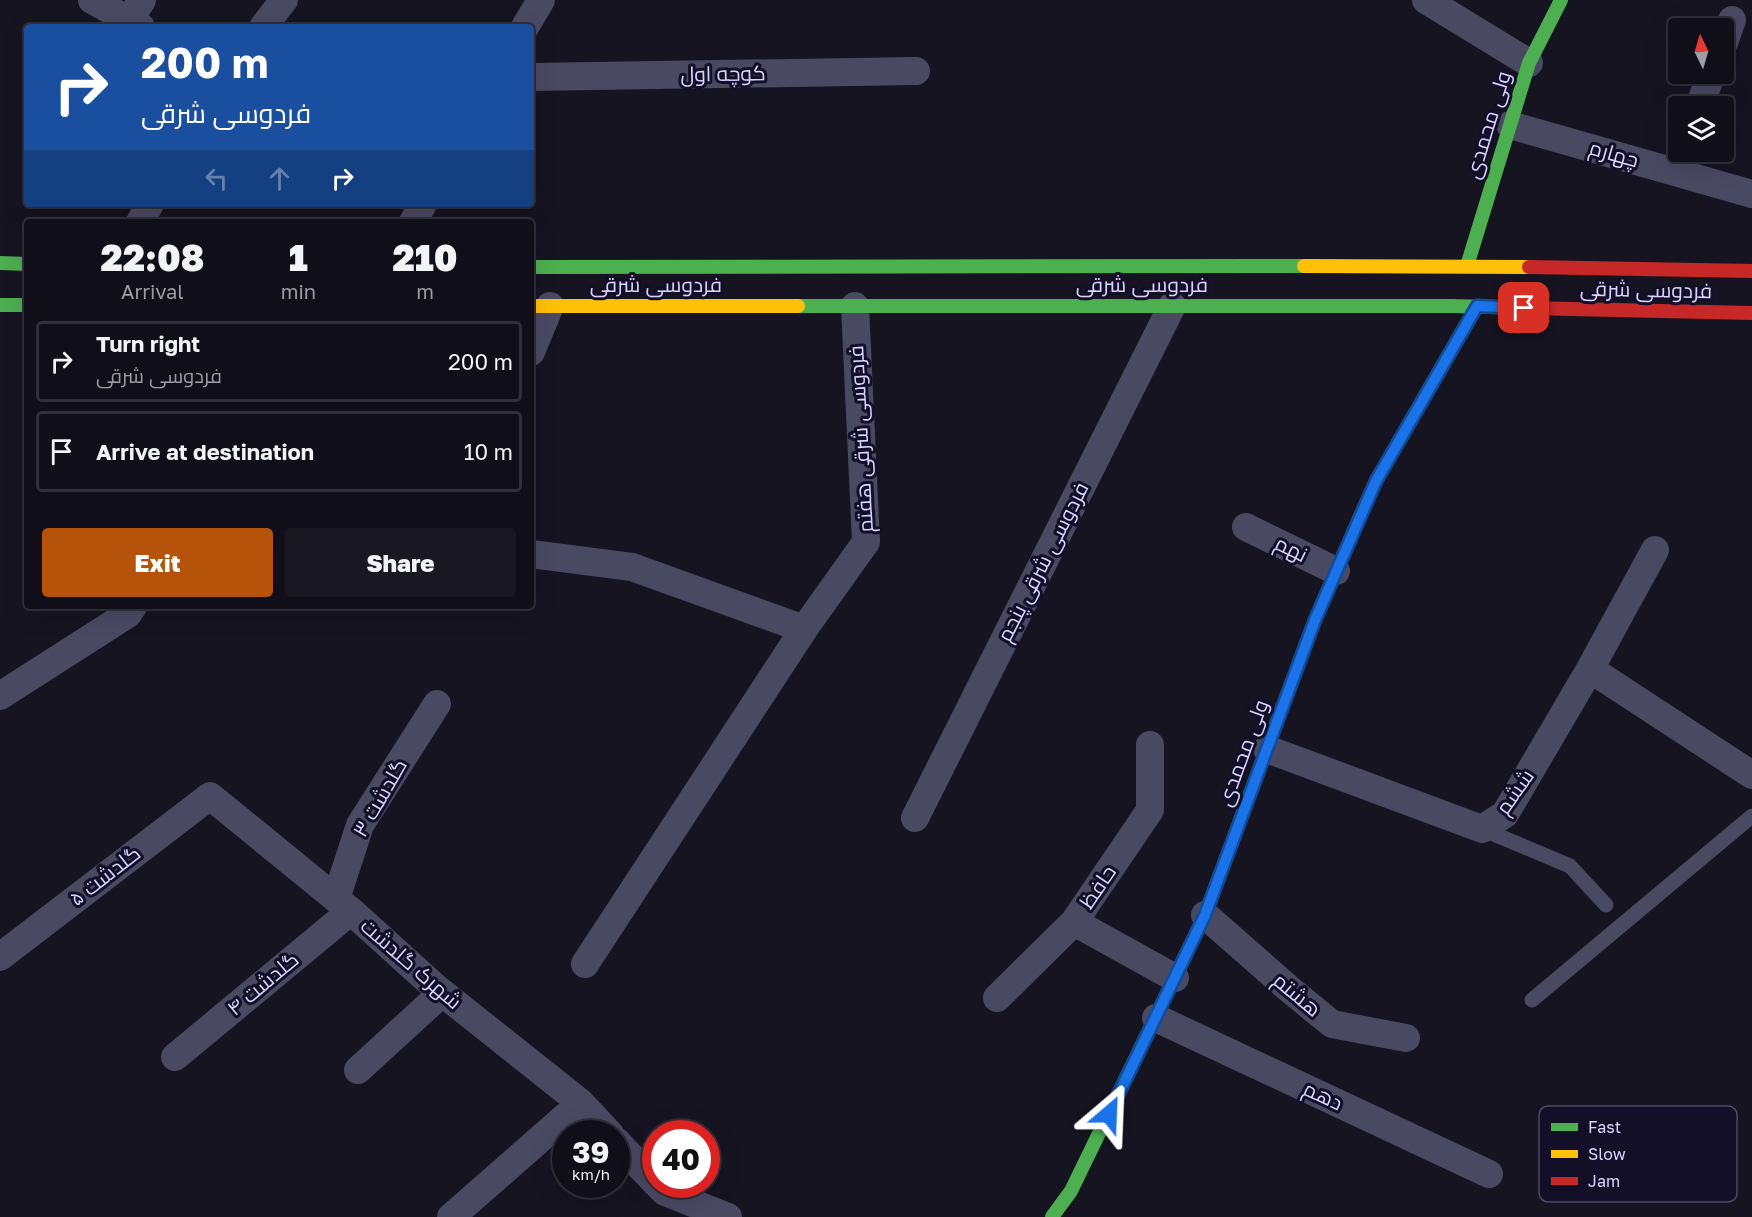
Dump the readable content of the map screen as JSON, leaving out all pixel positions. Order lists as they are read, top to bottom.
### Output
{
  "streets": {
    "main road": ["ولی محمدی", "فردوسی شرقی"],
    "street": [
      "کوچه اول",
      "چهارم",
      "فردوسی شرقی هفتم",
      "نهم",
      "فردوسی شرقی پنجم",
      "ششم",
      "گلدشت ۳",
      "۵ گلدشت",
      "حافظ",
      "شهرک گلدشت",
      "گلدشت ۴",
      "هشتم",
      "دهم"
    ]
  },
  "crossings": [
    ["ولی محمدی", "چهارم"],
    ["ولی محمدی", "فردوسی شرقی"],
    ["ولی محمدی", "نهم"],
    ["ولی محمدی", "ششم"],
    ["ولی محمدی", "حافظ"],
    ["ولی محمدی", "هشتم"],
    ["ولی محمدی", "دهم"],
    ["فردوسی شرقی", "فردوسی شرقی هفتم"],
    ["فردوسی شرقی", "فردوسی شرقی پنجم"],
    ["گلدشت ۳", "شهرک گلدشت"],
    ["گلدشت ۳", "گلدشت ۴"],
    ["۵ گلدشت", "شهرک گلدشت"],
    ["شهرک گلدشت", "گلدشت ۴"]
  ],
  "legend": ["Fast", "Slow", "Jam"],
  "north": "top",
  "page": {
    "turn": ["200 m", "فردوسی شرقی"],
    "eta": [
      "22:08",
      "Arrival",
      "1",
      "min",
      "210",
      "m"
    ],
    "list": [
      {
        "name": "Turn right",
        "note": "فردوسی شرقی",
        "value": "200 m"
      },
      {
        "name": "Arrive at destination",
        "value": "10 m"
      }
    ],
    "buttons": ["Exit", "Share"],
    "speed": "39 km/h",
    "limit": "40"
  }
}
